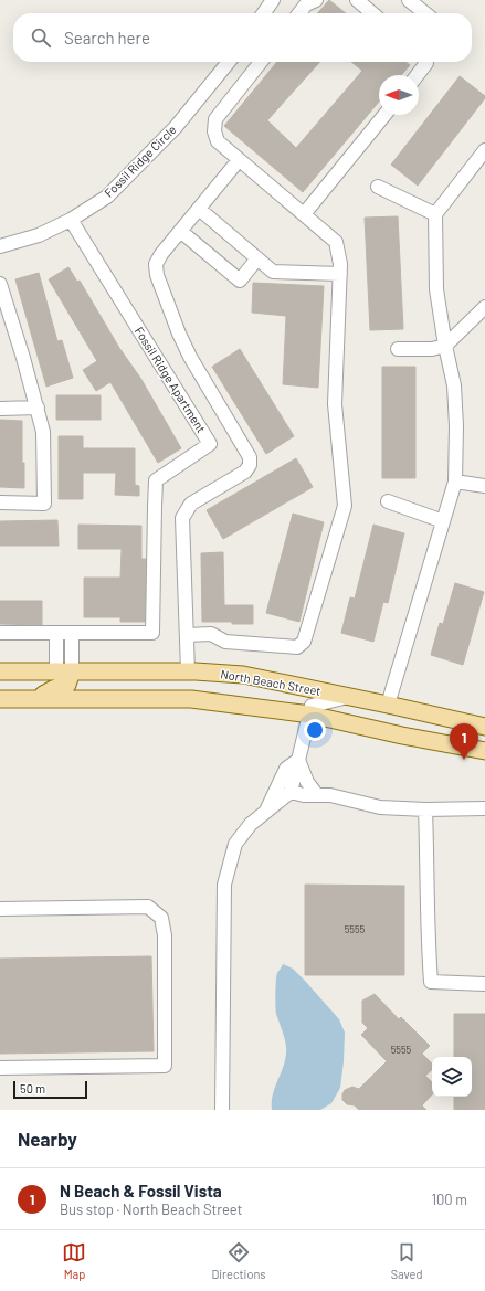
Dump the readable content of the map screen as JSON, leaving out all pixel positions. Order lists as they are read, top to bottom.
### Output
{
  "streets": {
    "main road": ["North Beach Street"],
    "street": ["Fossil Ridge Circle", "Fossil Ridge Apartment"]
  },
  "crossings": [
    ["Fossil Ridge Circle", "Fossil Ridge Apartment"]
  ],
  "house_numbers": ["5555", "5555"],
  "scale_bar": "50 m",
  "north": "left",
  "page": {
    "search": "Search here",
    "pins": "1",
    "scale": "50 m",
    "heading": "Nearby",
    "list": [
      {
        "mark": "1",
        "name": "N Beach & Fossil Vista",
        "note": "Bus stop · North Beach Street",
        "value": "100 m"
      }
    ],
    "nav": ["Map", "Directions", "Saved"]
  }
}
